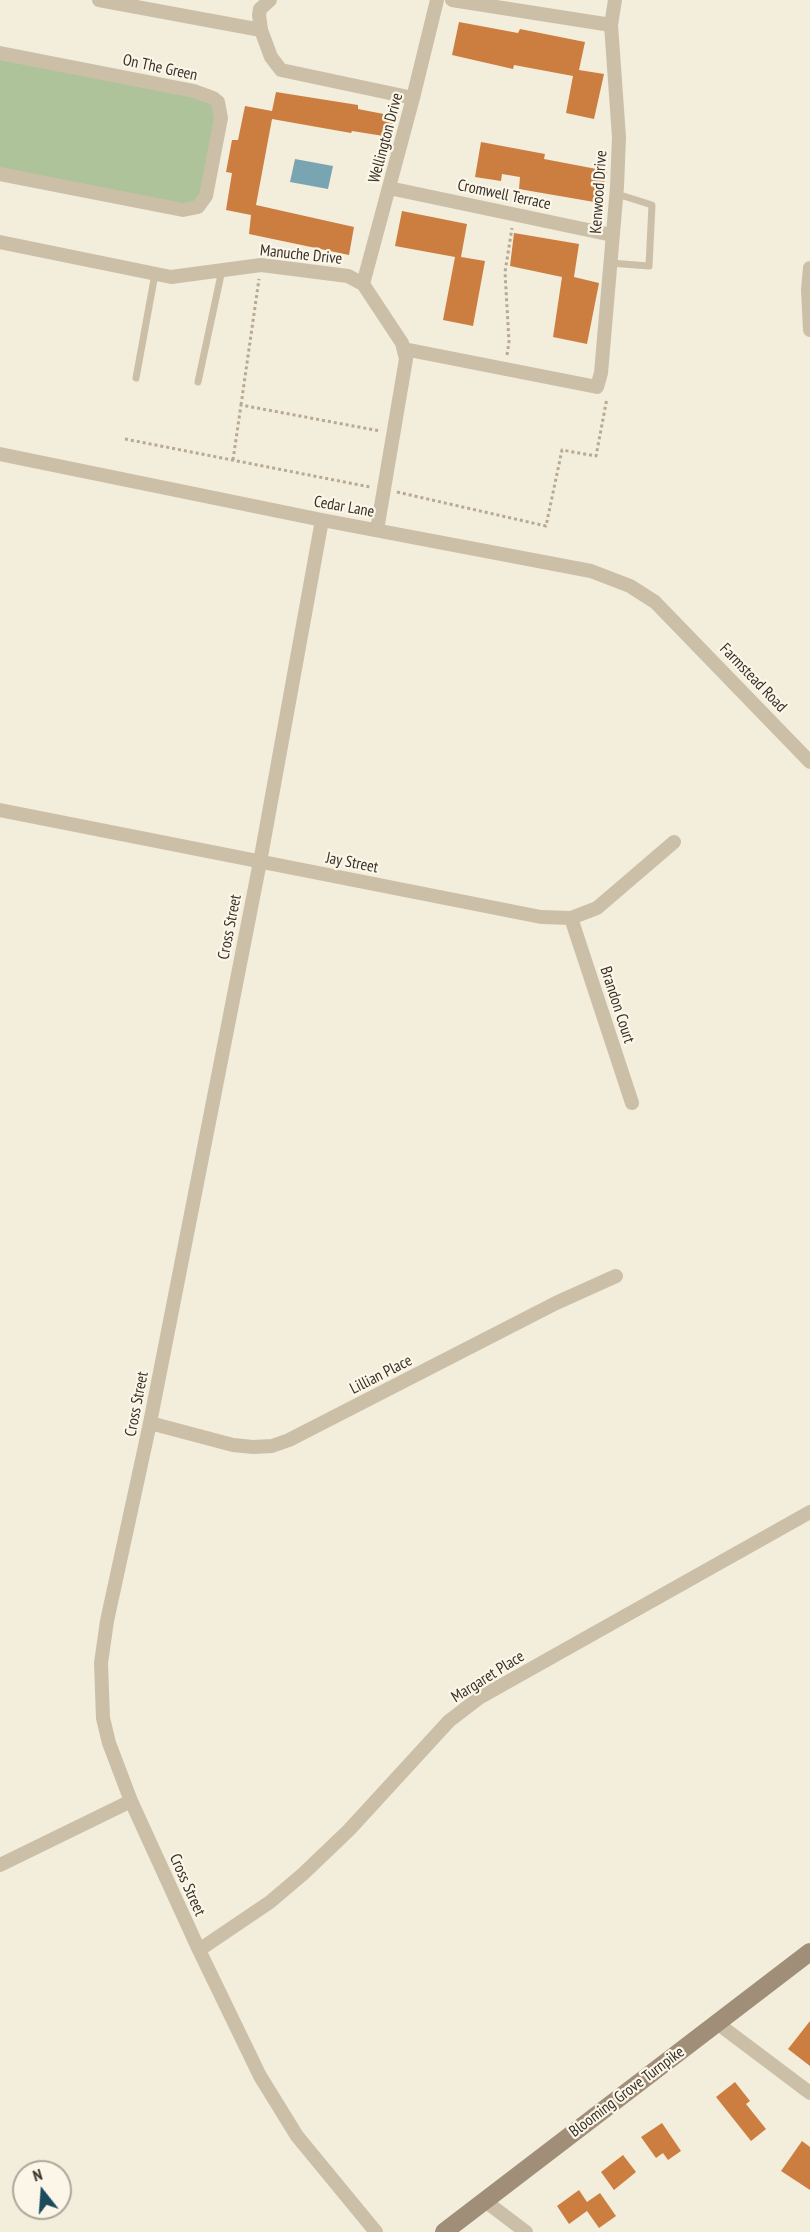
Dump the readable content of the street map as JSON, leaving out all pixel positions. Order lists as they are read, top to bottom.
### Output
{
  "streets": {
    "street": [
      "On The Green",
      "Wellington Drive",
      "Kenwood Drive",
      "Cromwell Terrace",
      "Manuche Drive",
      "Cedar Lane",
      "Farmstead Road",
      "Jay Street",
      "Cross Street",
      "Brandon Court",
      "Lillian Place",
      "Margaret Place",
      "Blooming Grove Turnpike"
    ]
  },
  "crossings": [
    ["Wellington Drive", "Cromwell Terrace"],
    ["Wellington Drive", "Manuche Drive"],
    ["Kenwood Drive", "Cromwell Terrace"],
    ["Cedar Lane", "Farmstead Road"],
    ["Cedar Lane", "Cross Street"],
    ["Jay Street", "Cross Street"],
    ["Jay Street", "Brandon Court"],
    ["Cross Street", "Lillian Place"],
    ["Cross Street", "Margaret Place"]
  ],
  "north": "top"
}
